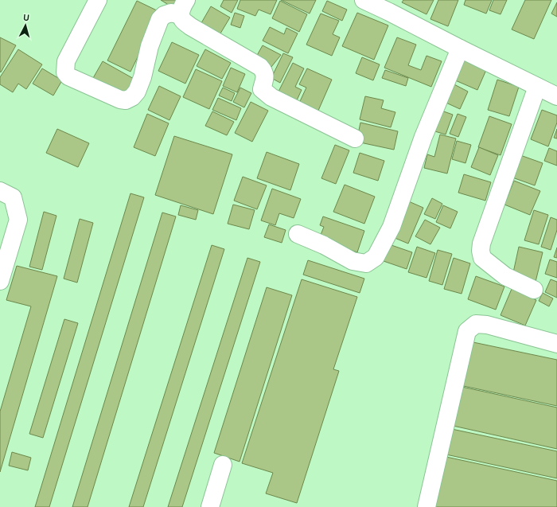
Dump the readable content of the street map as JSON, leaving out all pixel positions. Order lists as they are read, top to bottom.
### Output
{
  "north": "top"
}
